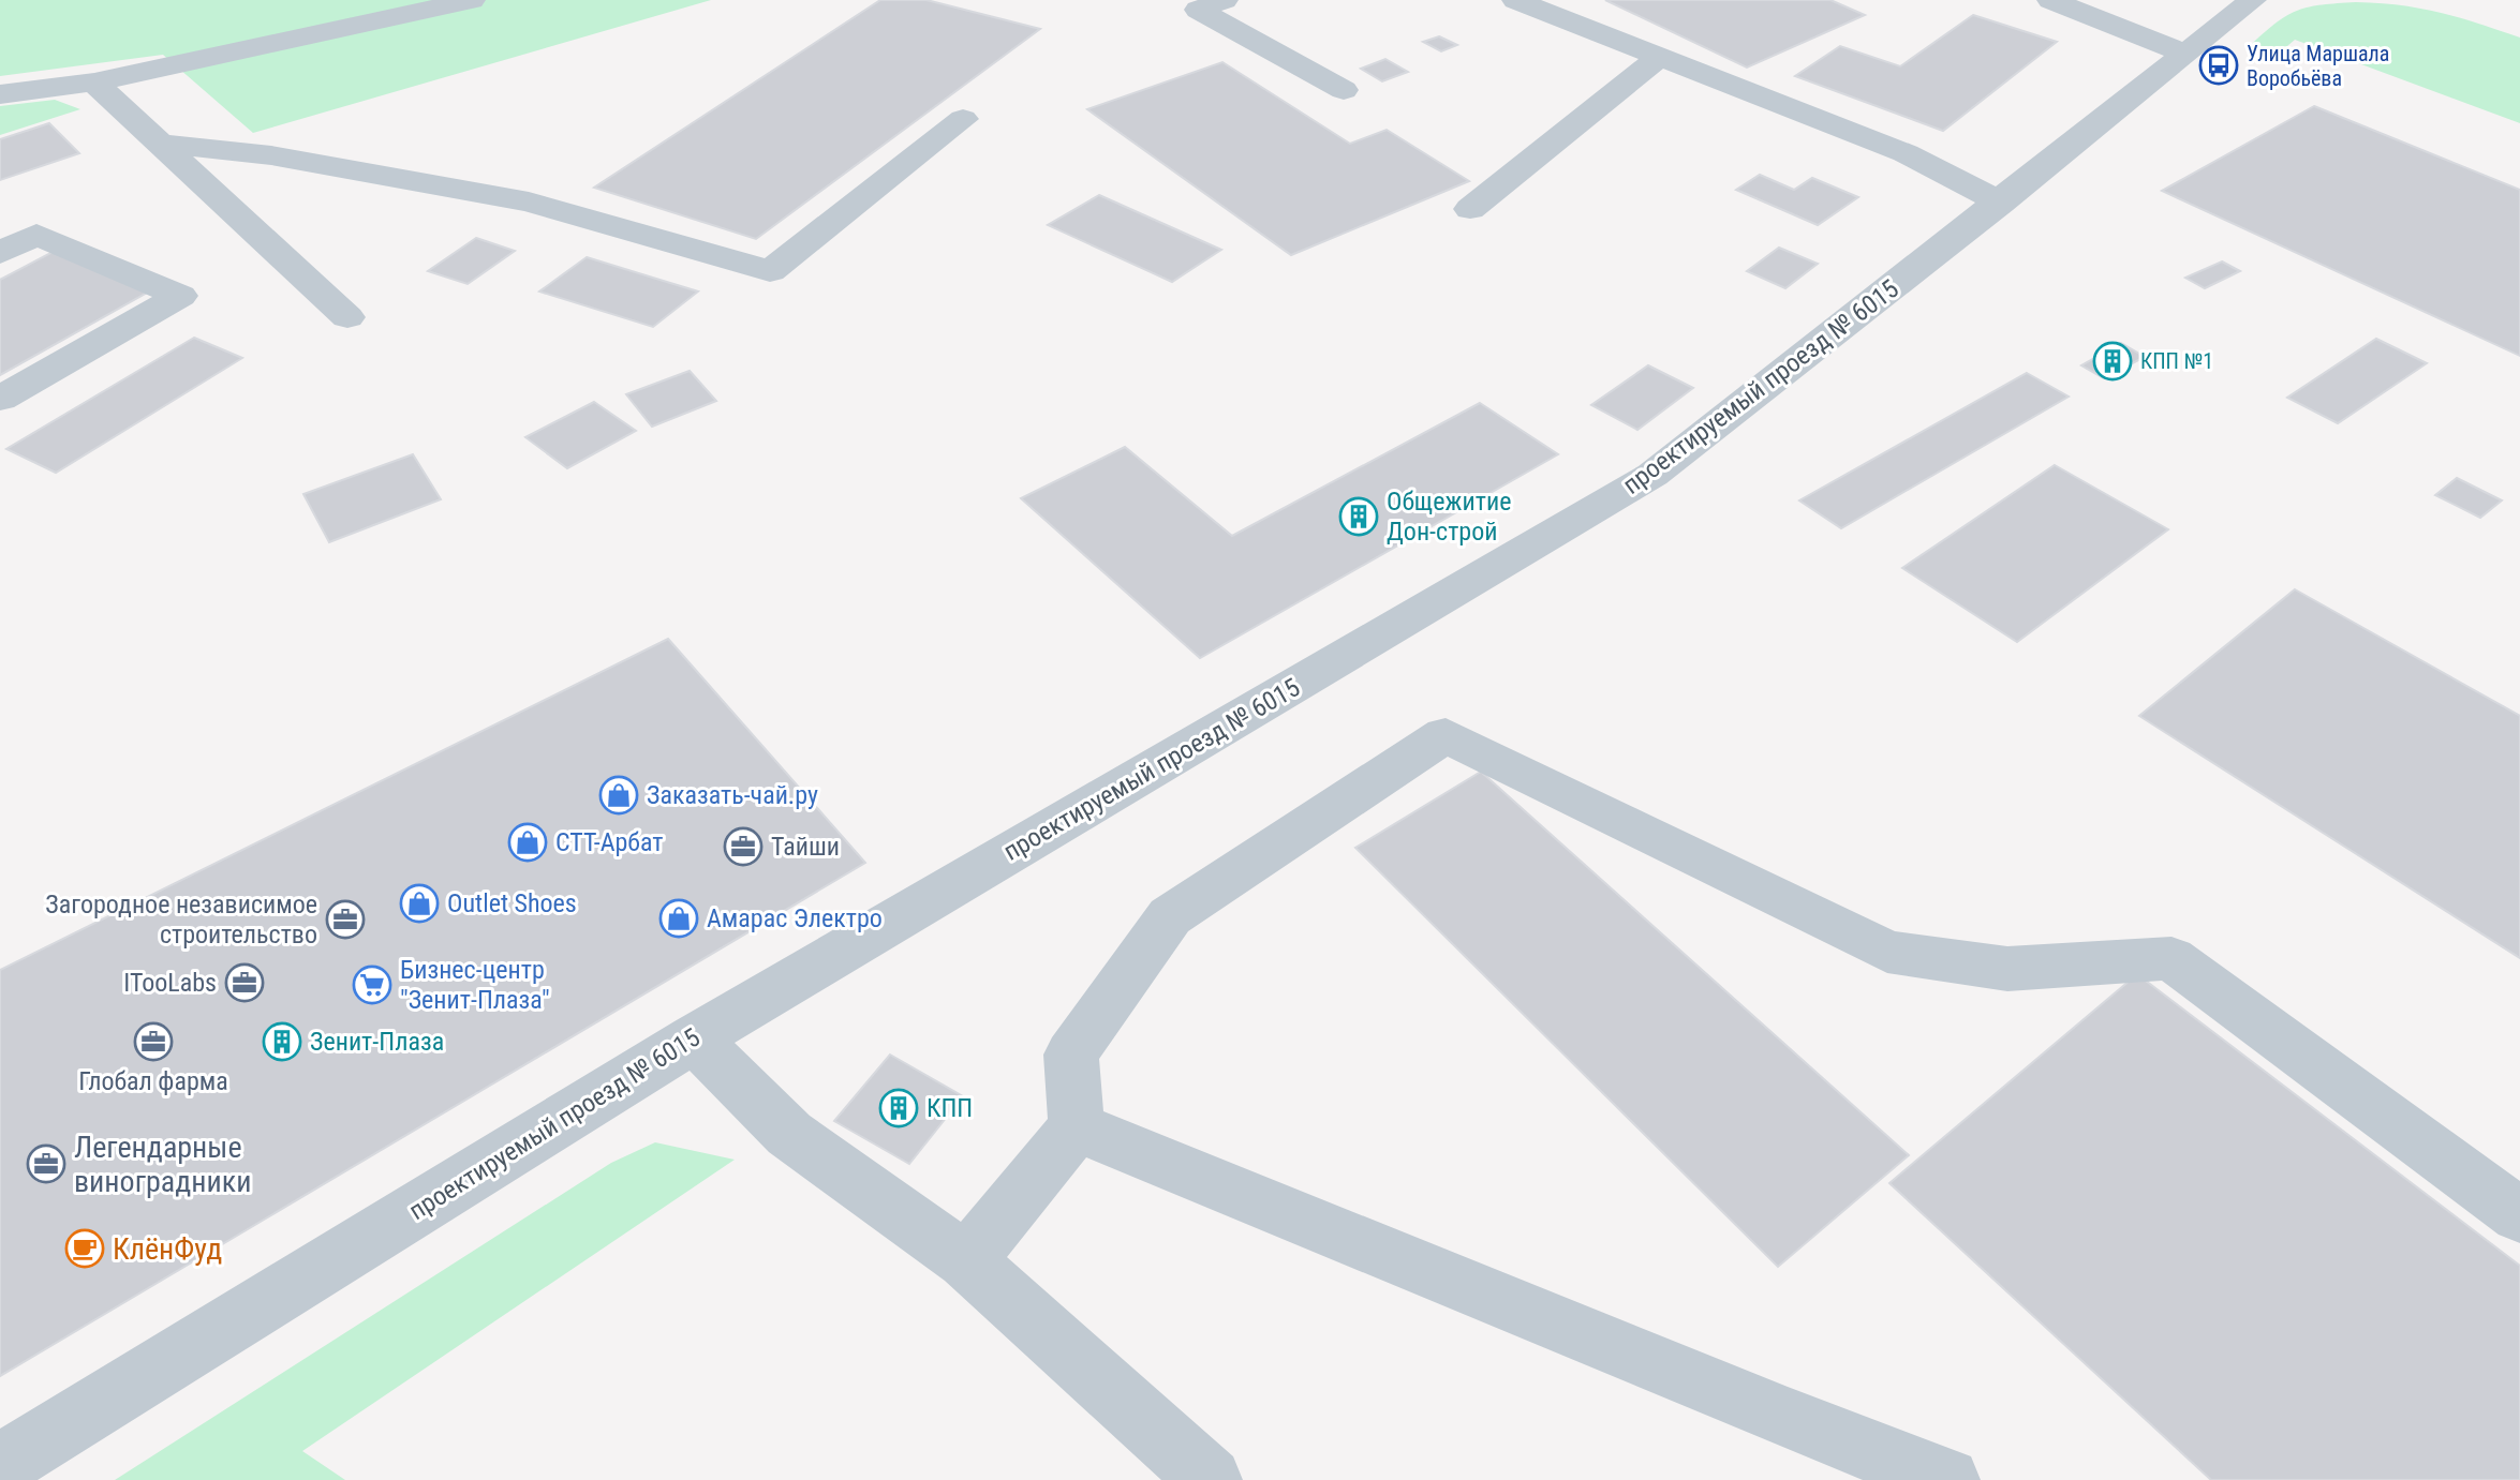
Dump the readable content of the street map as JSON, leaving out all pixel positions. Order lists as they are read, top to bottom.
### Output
{
  "streets": {
    "street": ["проектируемый проезд № 6015"]
  },
  "places": {
    "bus stop": ["Улица Маршала Воробьёва"],
    "building": [
      "КПП №1",
      "Общежитие Дон-строй",
      "Зенит-Плаза",
      "КПП"
    ],
    "shop": [
      "Заказать-чай.ру",
      "СТТ-Арбат",
      "Outlet Shoes",
      "Амарас Электро"
    ],
    "office": [
      "Тайши",
      "Загородное независимое строительство",
      "ITooLabs",
      "Глобал фарма",
      "Легендарные виноградники"
    ],
    "supermarket": ["Бизнес-центр \"Зенит-Плаза\""],
    "cafe": ["КлёнФуд"]
  }
}
